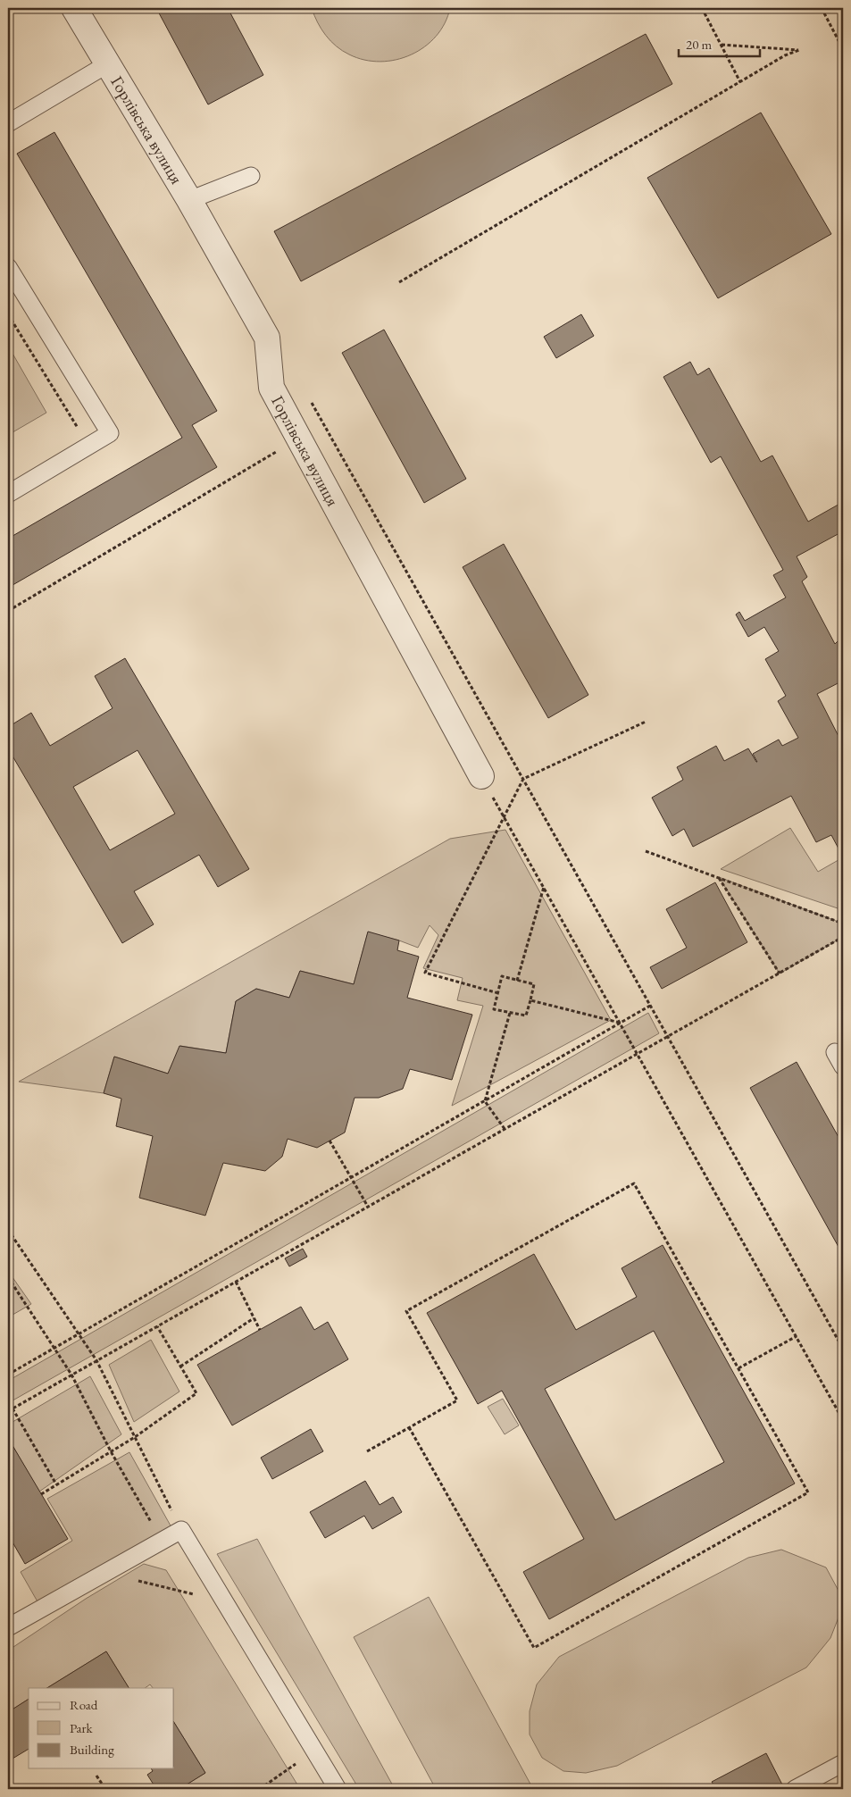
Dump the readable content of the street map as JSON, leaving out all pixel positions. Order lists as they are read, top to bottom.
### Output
{
  "streets": {
    "street": ["Горлівська вулиця"]
  },
  "legend": ["Road", "Park", "Building"],
  "scale_bar": "20 m"
}
